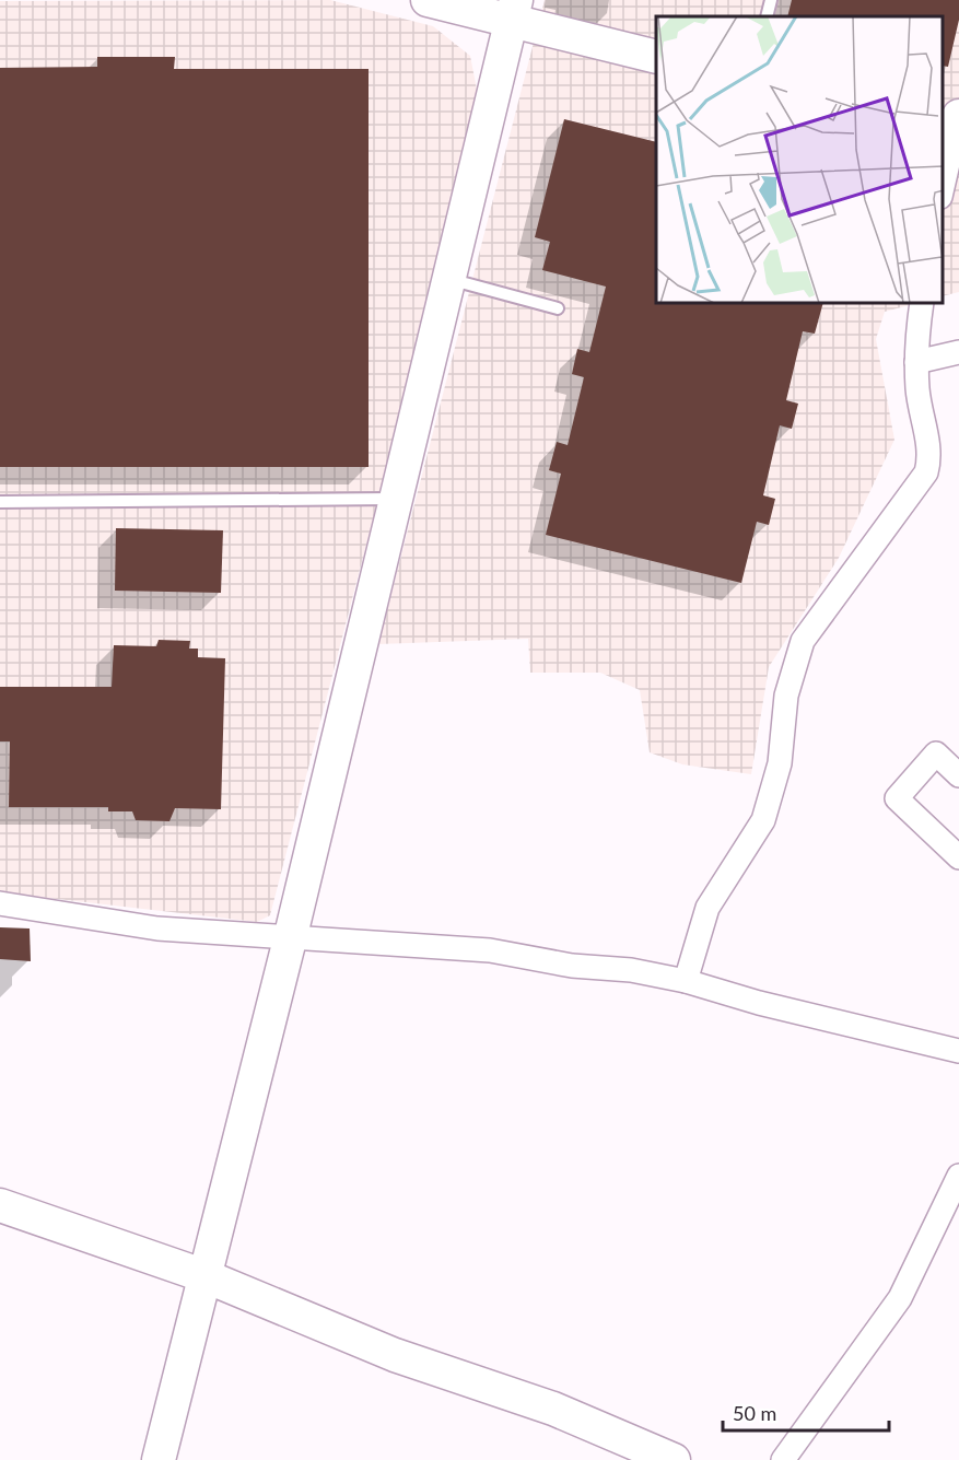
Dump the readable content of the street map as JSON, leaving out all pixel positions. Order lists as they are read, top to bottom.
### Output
{
  "scale_bar": "50 m"
}
